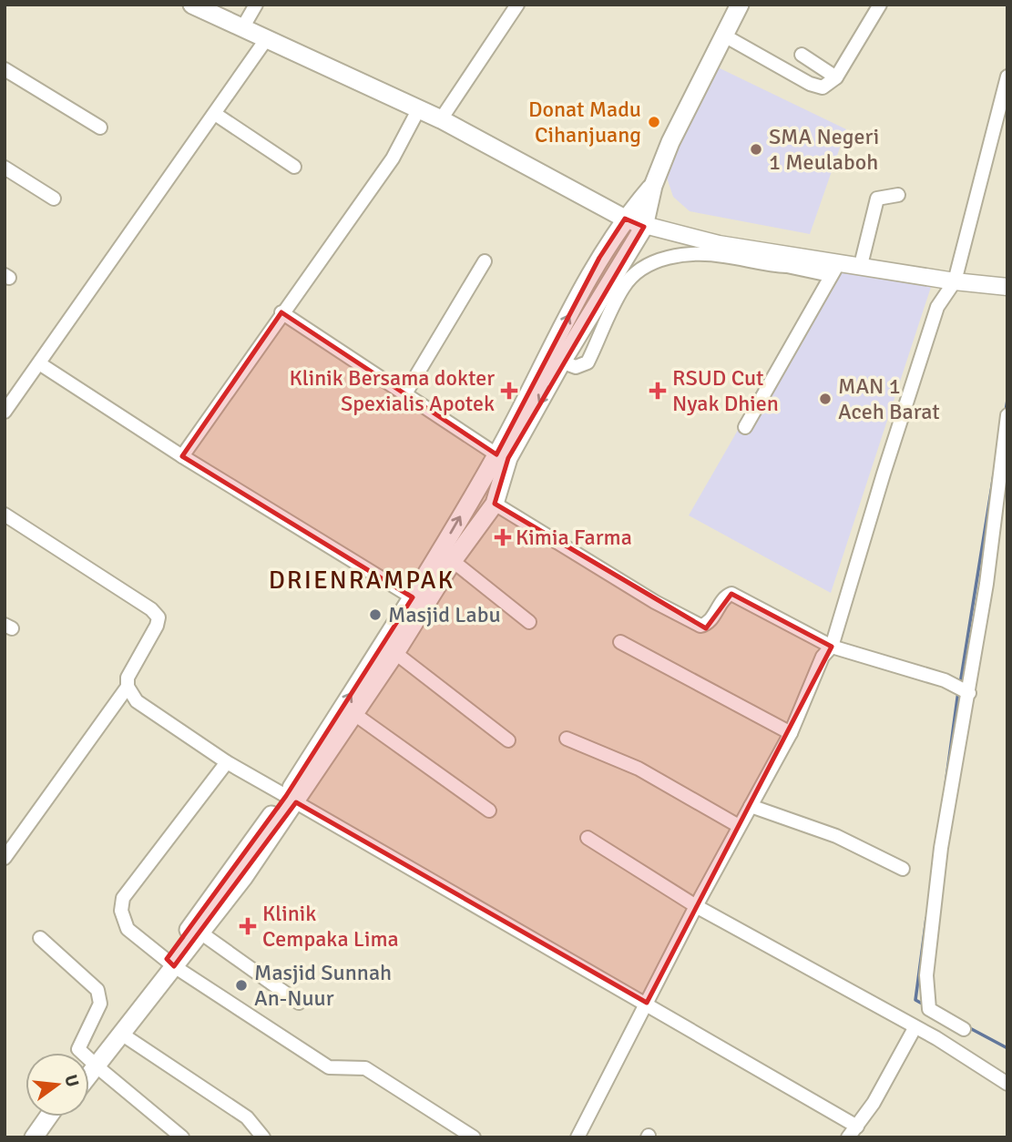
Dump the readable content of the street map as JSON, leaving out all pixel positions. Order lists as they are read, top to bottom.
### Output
{
  "districts": ["DRIENRAMPAK"],
  "places": {
    "other": [
      "Donat Madu Cihanjuang",
      "SMA Negeri 1 Meulaboh",
      "MAN 1 Aceh Barat",
      "Masjid Labu",
      "Masjid Sunnah An-Nuur"
    ],
    "health": [
      "Klinik Bersama dokter Spexialis Apotek",
      "RSUD Cut Nyak Dhien",
      "Kimia Farma",
      "Klinik Cempaka Lima"
    ]
  },
  "north": "right"
}
